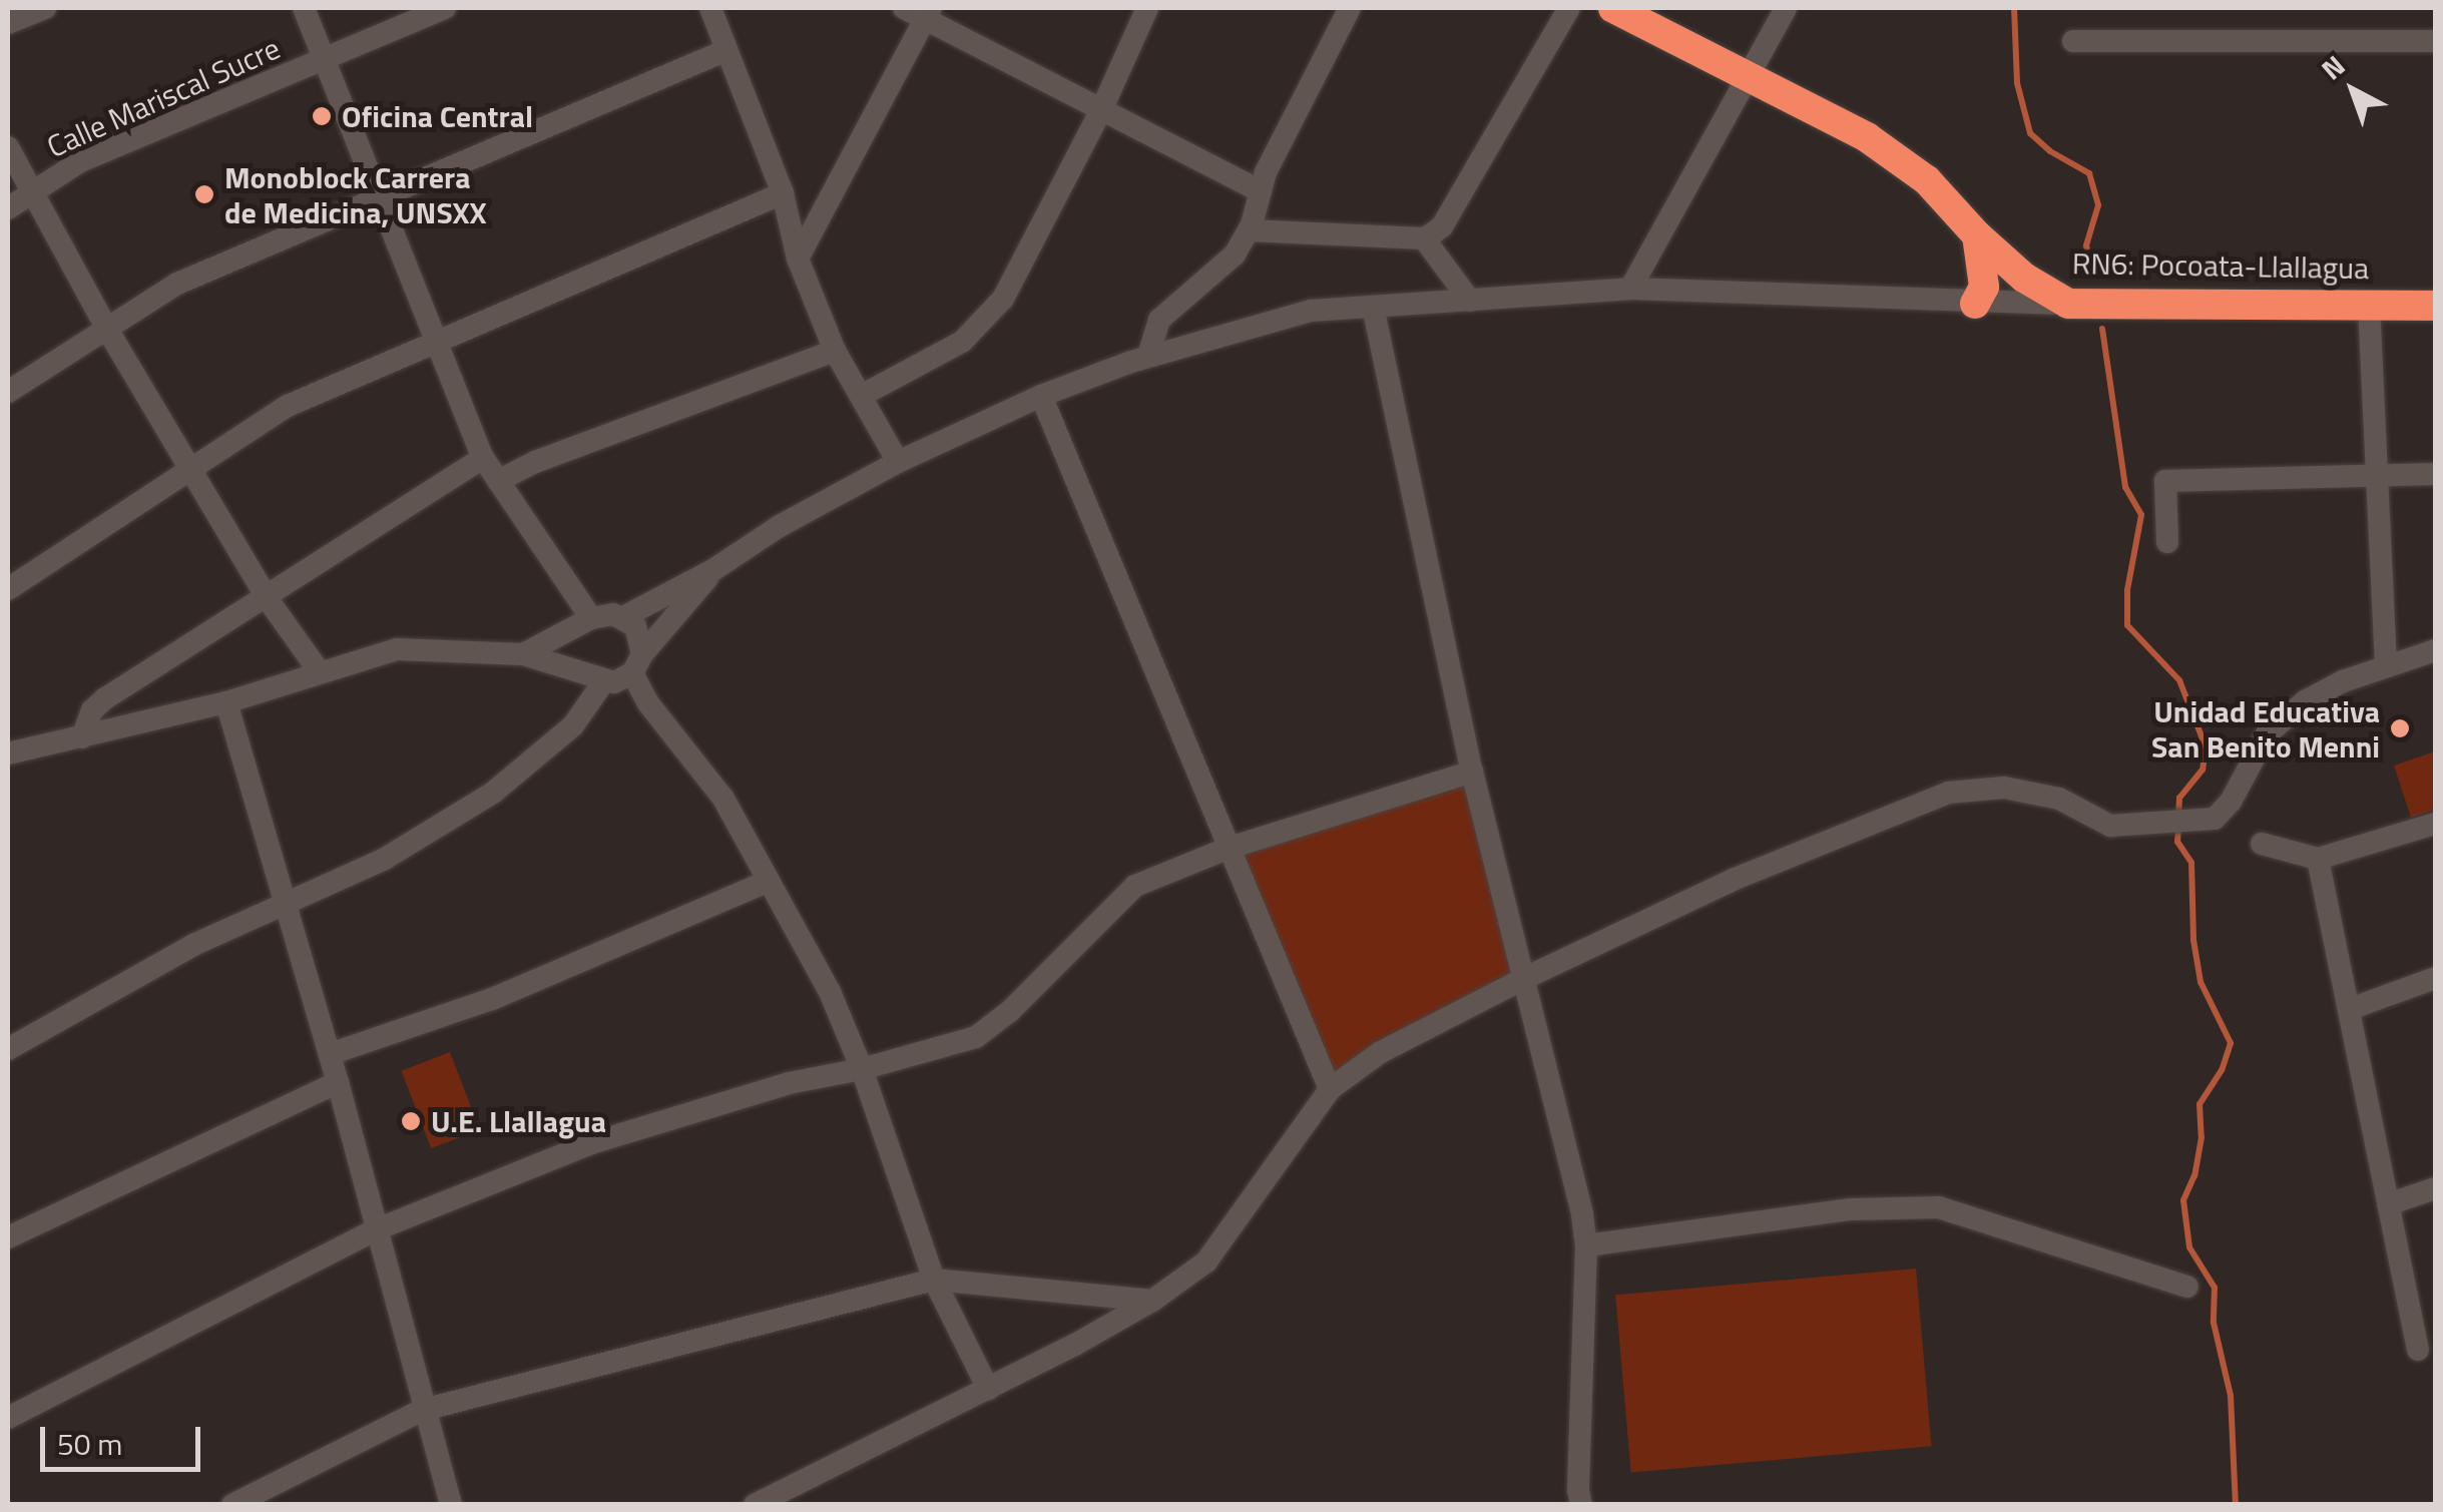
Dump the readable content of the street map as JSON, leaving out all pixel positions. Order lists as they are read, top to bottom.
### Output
{
  "streets": {
    "highway": ["RN6: Pocoata-Llallagua"],
    "street": ["Calle Mariscal Sucre"]
  },
  "places": [
    "Oficina Central",
    "Monoblock Carrera de Medicina, UNSXX",
    "Unidad Educativa San Benito Menni",
    "U.E. Llallagua"
  ],
  "scale_bar": "50 m",
  "north": "top left"
}
